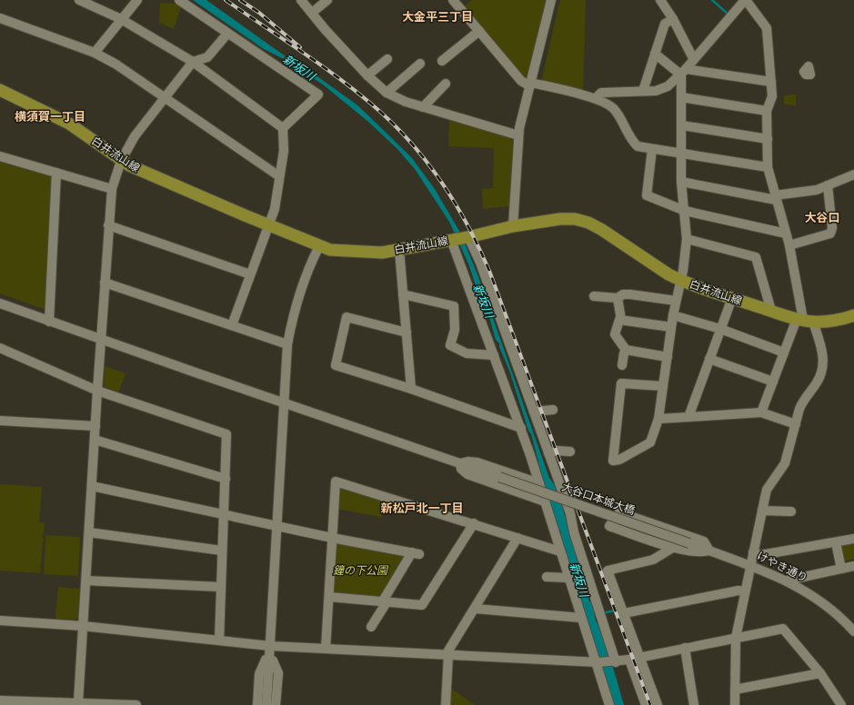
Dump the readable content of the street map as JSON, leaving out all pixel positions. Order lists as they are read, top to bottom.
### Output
{
  "streets": {
    "main road": ["白井流山線"],
    "street": ["大谷口本城大橋", "けやき通り"]
  },
  "crossings": [
    ["大谷口本城大橋", "けやき通り"]
  ],
  "districts": [
    "大金平三丁目",
    "横須賀一丁目",
    "大谷口",
    "新松戸北一丁目"
  ],
  "water": ["新坂川"],
  "parks": ["鐘の下公園"]
}
